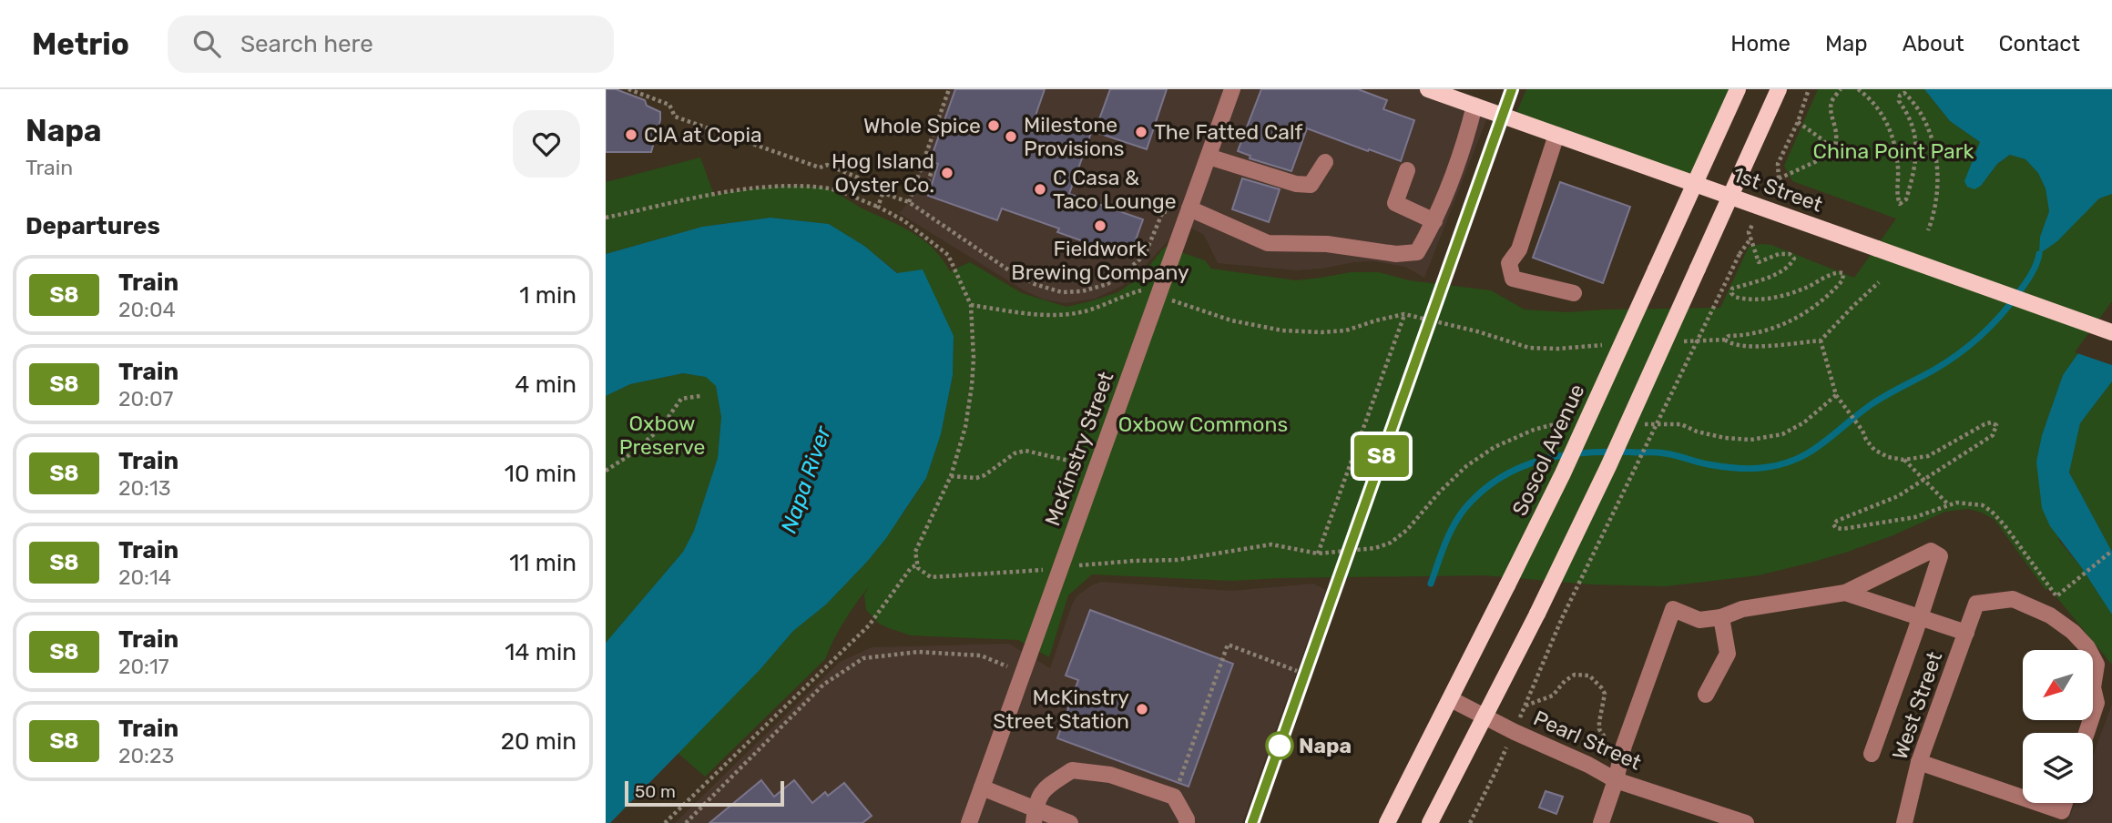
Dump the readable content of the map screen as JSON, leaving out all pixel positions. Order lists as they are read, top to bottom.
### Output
{
  "streets": {
    "main road": ["1st Street", "Soscol Avenue"],
    "street": ["McKinstry Street", "West Street", "Pearl Street"]
  },
  "crossings": [
    ["1st Street", "Soscol Avenue"],
    ["Soscol Avenue", "Pearl Street"]
  ],
  "water": ["Napa River"],
  "parks": ["China Point Park", "Oxbow Preserve", "Oxbow Commons"],
  "places": [
    "Whole Spice",
    "The Fatted Calf",
    "CIA at Copia",
    "Milestone Provisions",
    "Hog Island Oyster Co.",
    "C Casa & Taco Lounge",
    "Fieldwork Brewing Company",
    "McKinstry Street Station",
    "Napa"
  ],
  "scale_bar": "50 m",
  "north": "bottom left",
  "page": {
    "header": "Metrio",
    "search": "Search here",
    "nav": [
      "Home",
      "Map",
      "About",
      "Contact"
    ],
    "heading": [
      ["Napa", "Train"],
      "Departures"
    ],
    "on_map": "S8",
    "list": [
      {
        "mark": "S8",
        "name": "Train",
        "note": "20:04",
        "value": "1 min"
      },
      {
        "mark": "S8",
        "name": "Train",
        "note": "20:07",
        "value": "4 min"
      },
      {
        "mark": "S8",
        "name": "Train",
        "note": "20:13",
        "value": "10 min"
      },
      {
        "mark": "S8",
        "name": "Train",
        "note": "20:14",
        "value": "11 min"
      },
      {
        "mark": "S8",
        "name": "Train",
        "note": "20:17",
        "value": "14 min"
      },
      {
        "mark": "S8",
        "name": "Train",
        "note": "20:23",
        "value": "20 min"
      }
    ],
    "scale": "50 m"
  }
}
